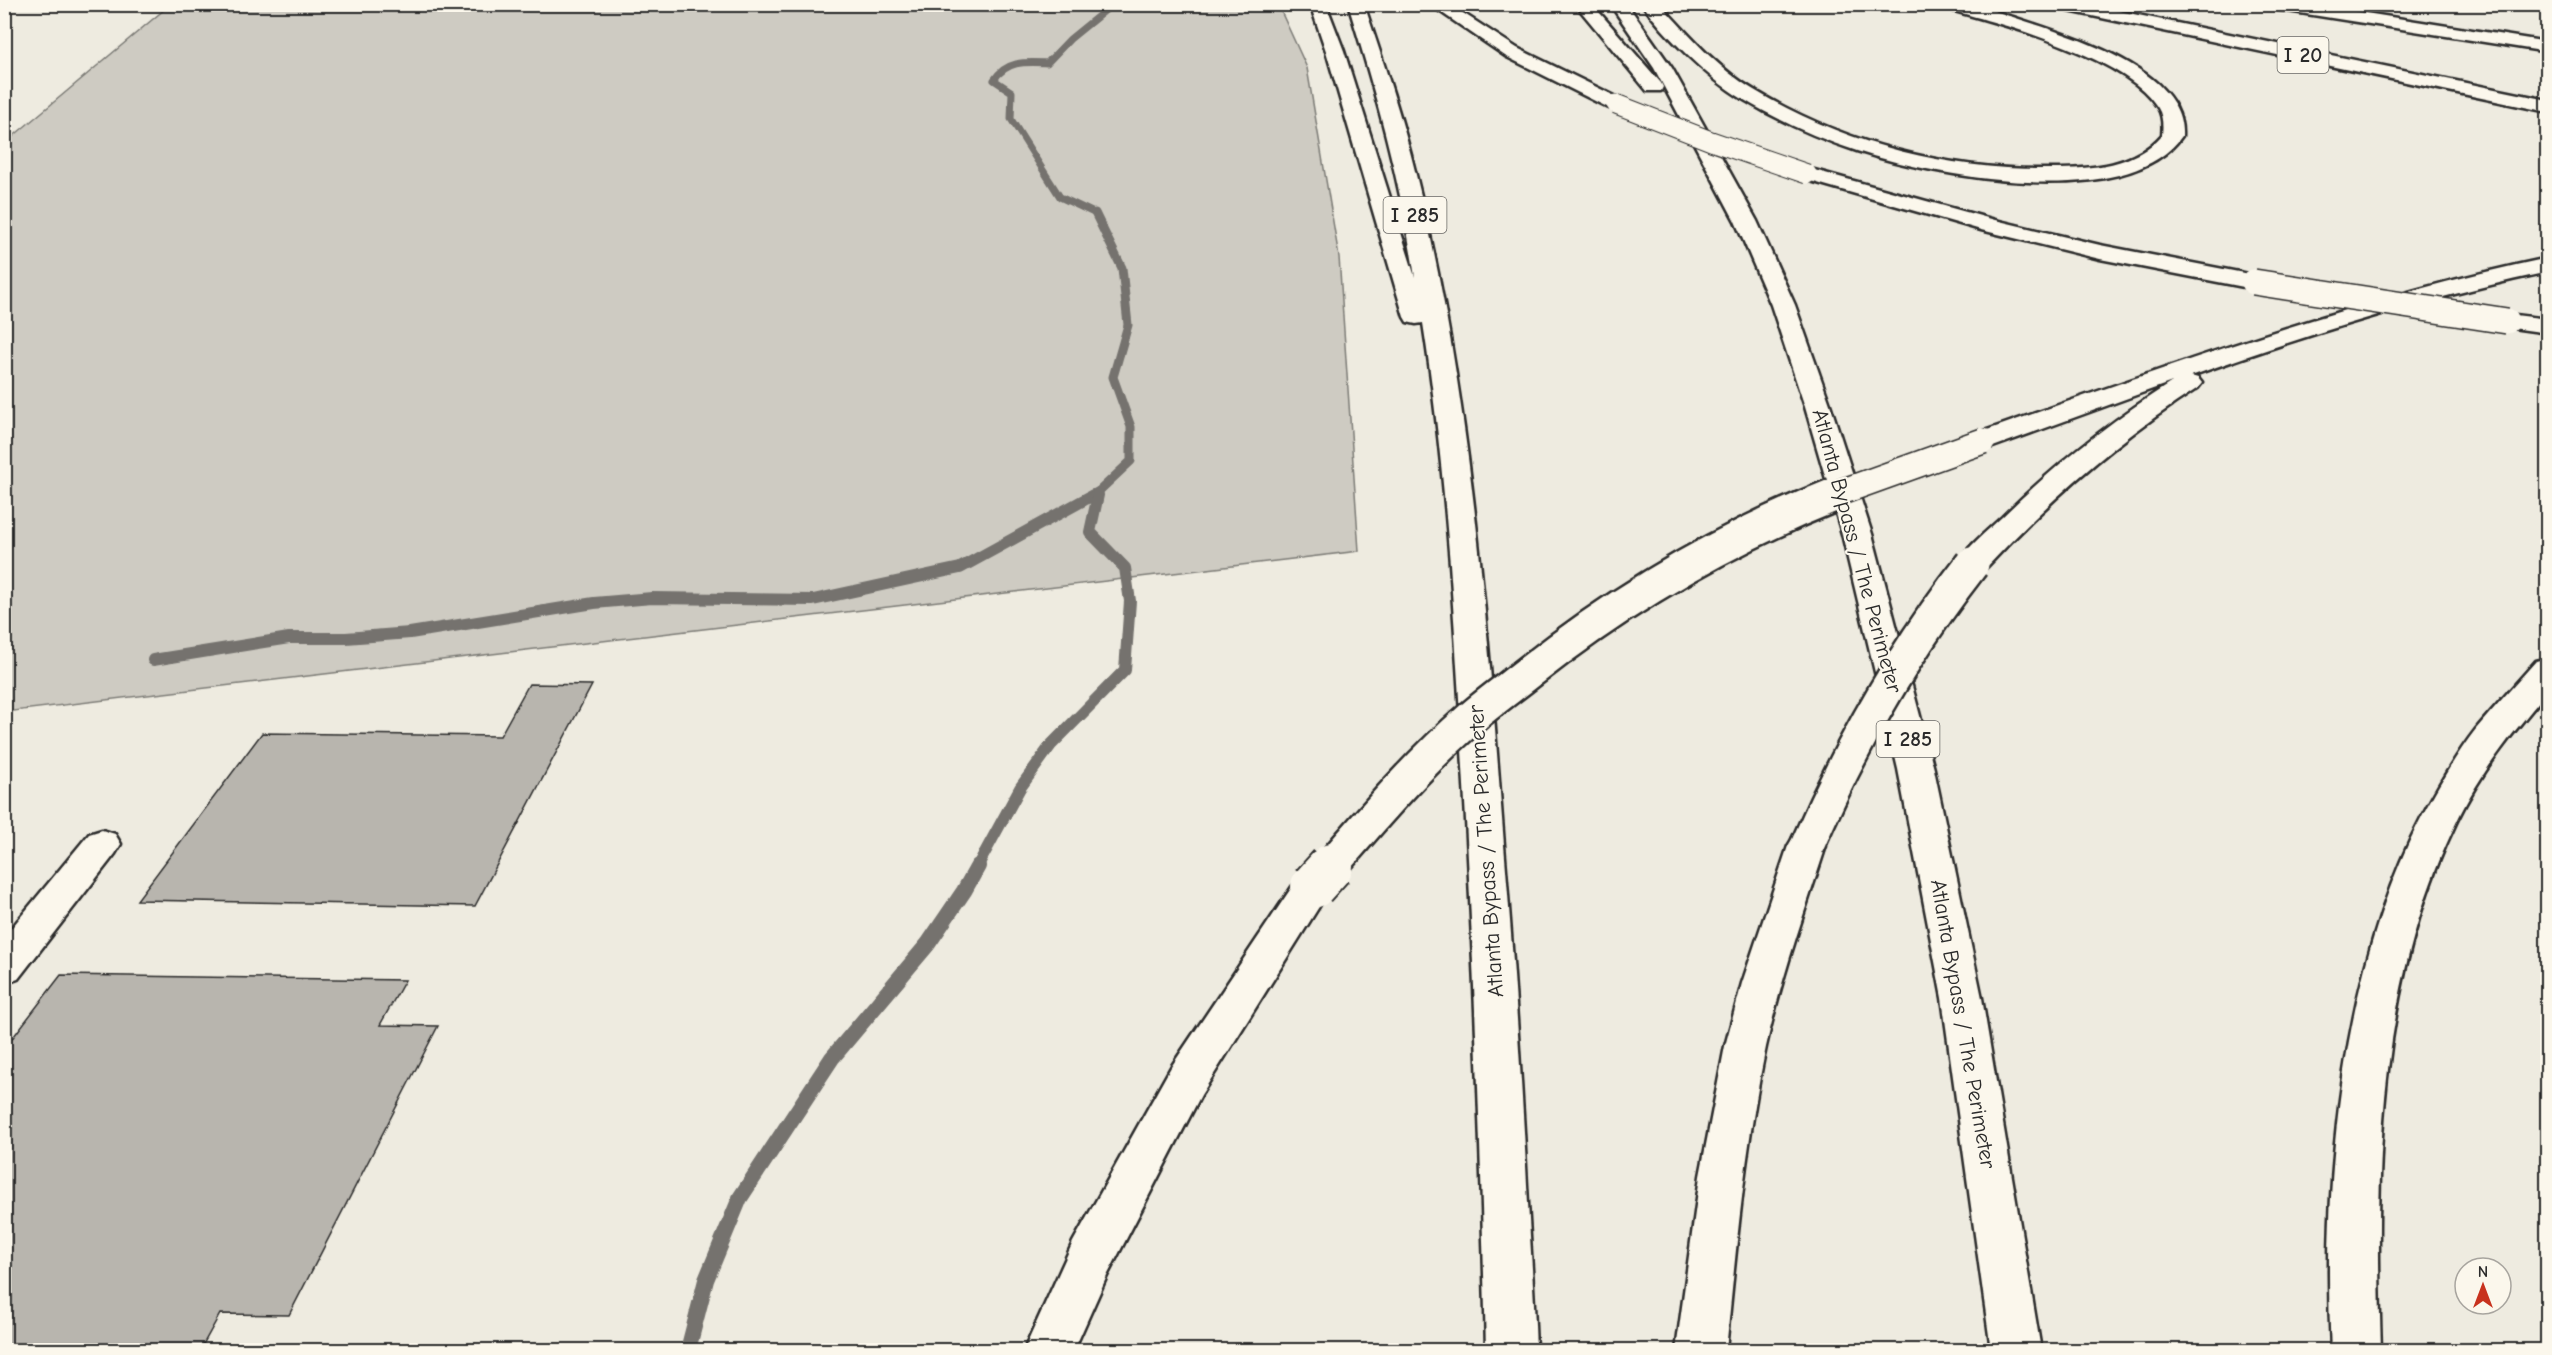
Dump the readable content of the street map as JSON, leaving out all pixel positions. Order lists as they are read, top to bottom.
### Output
{
  "streets": {
    "main road": ["I 20", "I 285", "Atlanta Bypass / The Perimeter"]
  },
  "north": "top"
}
